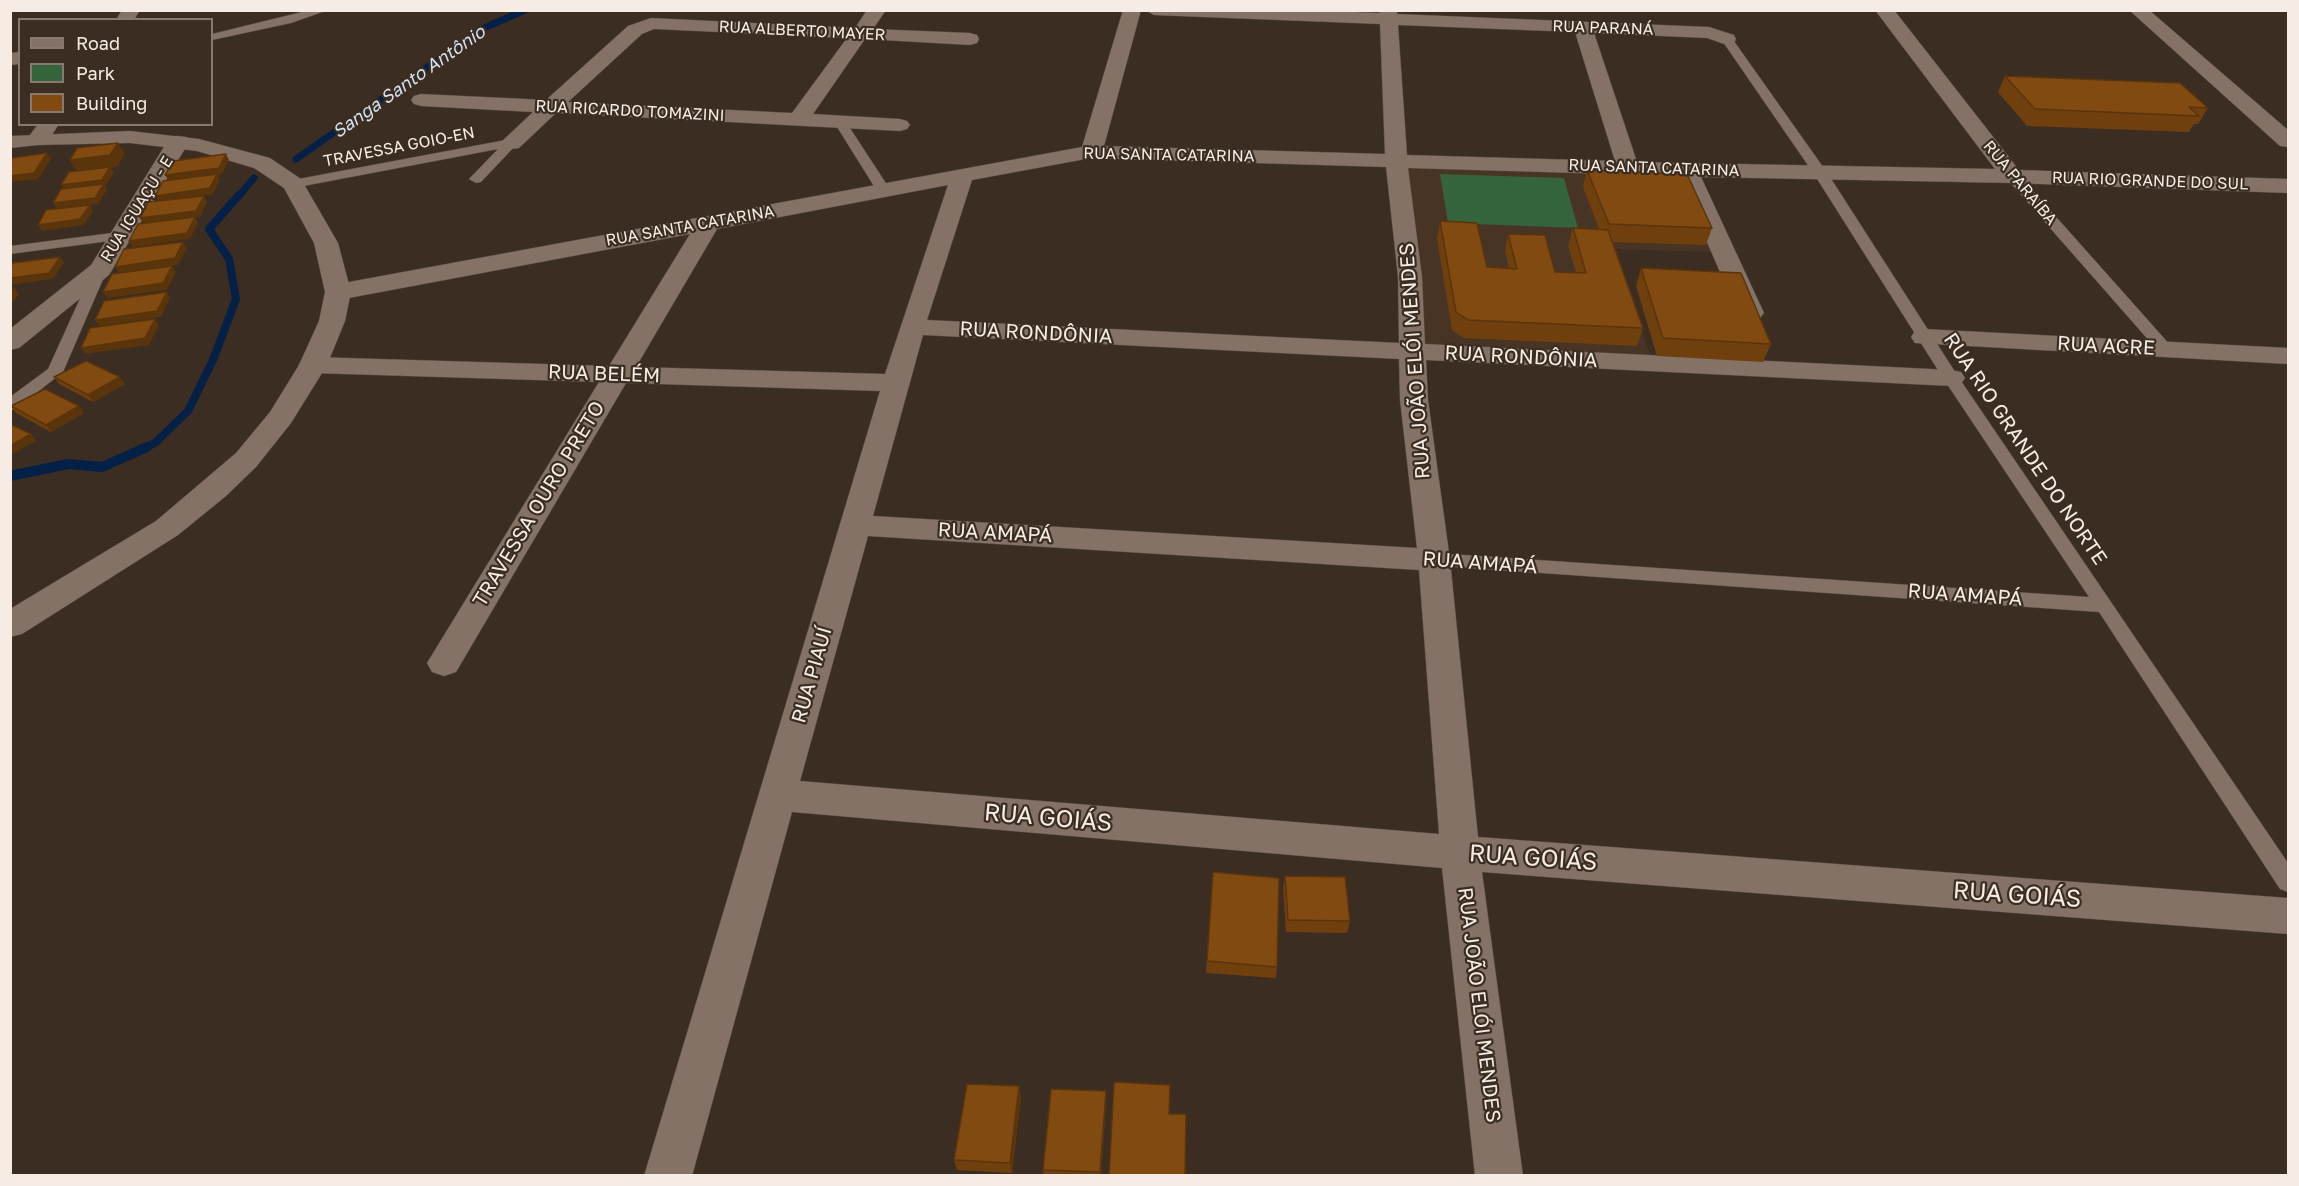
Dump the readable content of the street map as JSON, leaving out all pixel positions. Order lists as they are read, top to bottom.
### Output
{
  "streets": {
    "street": [
      "RUA PARANÁ",
      "RUA ALBERTO MAYER",
      "RUA RICARDO TOMAZINI",
      "RUA SANTA CATARINA",
      "RUA RIO GRANDE DO SUL",
      "RUA PARAÍBA",
      "RUA IGUAÇU - E",
      "RUA RONDÔNIA",
      "RUA ACRE",
      "RUA JOÃO ELÓI MENDES",
      "RUA BELÉM",
      "TRAVESSA OURO PRETO",
      "RUA AMAPÁ",
      "RUA PIAUÍ",
      "RUA GOIÁS"
    ],
    "lane": ["TRAVESSA GOIO-EN", "RUA RIO GRANDE DO NORTE"]
  },
  "crossings": [
    ["RUA PARANÁ", "RUA JOÃO ELÓI MENDES"],
    ["RUA PARANÁ", "RUA RIO GRANDE DO NORTE"],
    ["RUA ALBERTO MAYER", "RUA RICARDO TOMAZINI"],
    ["RUA SANTA CATARINA", "RUA RIO GRANDE DO SUL"],
    ["RUA SANTA CATARINA", "RUA PARAÍBA"],
    ["RUA SANTA CATARINA", "RUA JOÃO ELÓI MENDES"],
    ["RUA SANTA CATARINA", "RUA RIO GRANDE DO NORTE"],
    ["RUA SANTA CATARINA", "TRAVESSA OURO PRETO"],
    ["RUA SANTA CATARINA", "RUA PIAUÍ"],
    ["RUA RIO GRANDE DO SUL", "RUA PARAÍBA"],
    ["RUA PARAÍBA", "RUA ACRE"],
    ["RUA RONDÔNIA", "RUA JOÃO ELÓI MENDES"],
    ["RUA RONDÔNIA", "RUA RIO GRANDE DO NORTE"],
    ["RUA RONDÔNIA", "RUA PIAUÍ"],
    ["RUA ACRE", "RUA RIO GRANDE DO NORTE"],
    ["RUA JOÃO ELÓI MENDES", "RUA AMAPÁ"],
    ["RUA JOÃO ELÓI MENDES", "RUA GOIÁS"],
    ["RUA BELÉM", "TRAVESSA OURO PRETO"],
    ["RUA BELÉM", "RUA PIAUÍ"],
    ["RUA RIO GRANDE DO NORTE", "RUA AMAPÁ"],
    ["RUA AMAPÁ", "RUA PIAUÍ"],
    ["RUA PIAUÍ", "RUA GOIÁS"]
  ],
  "water": ["Sanga Santo Antônio"],
  "legend": ["Road", "Park", "Building"]
}
